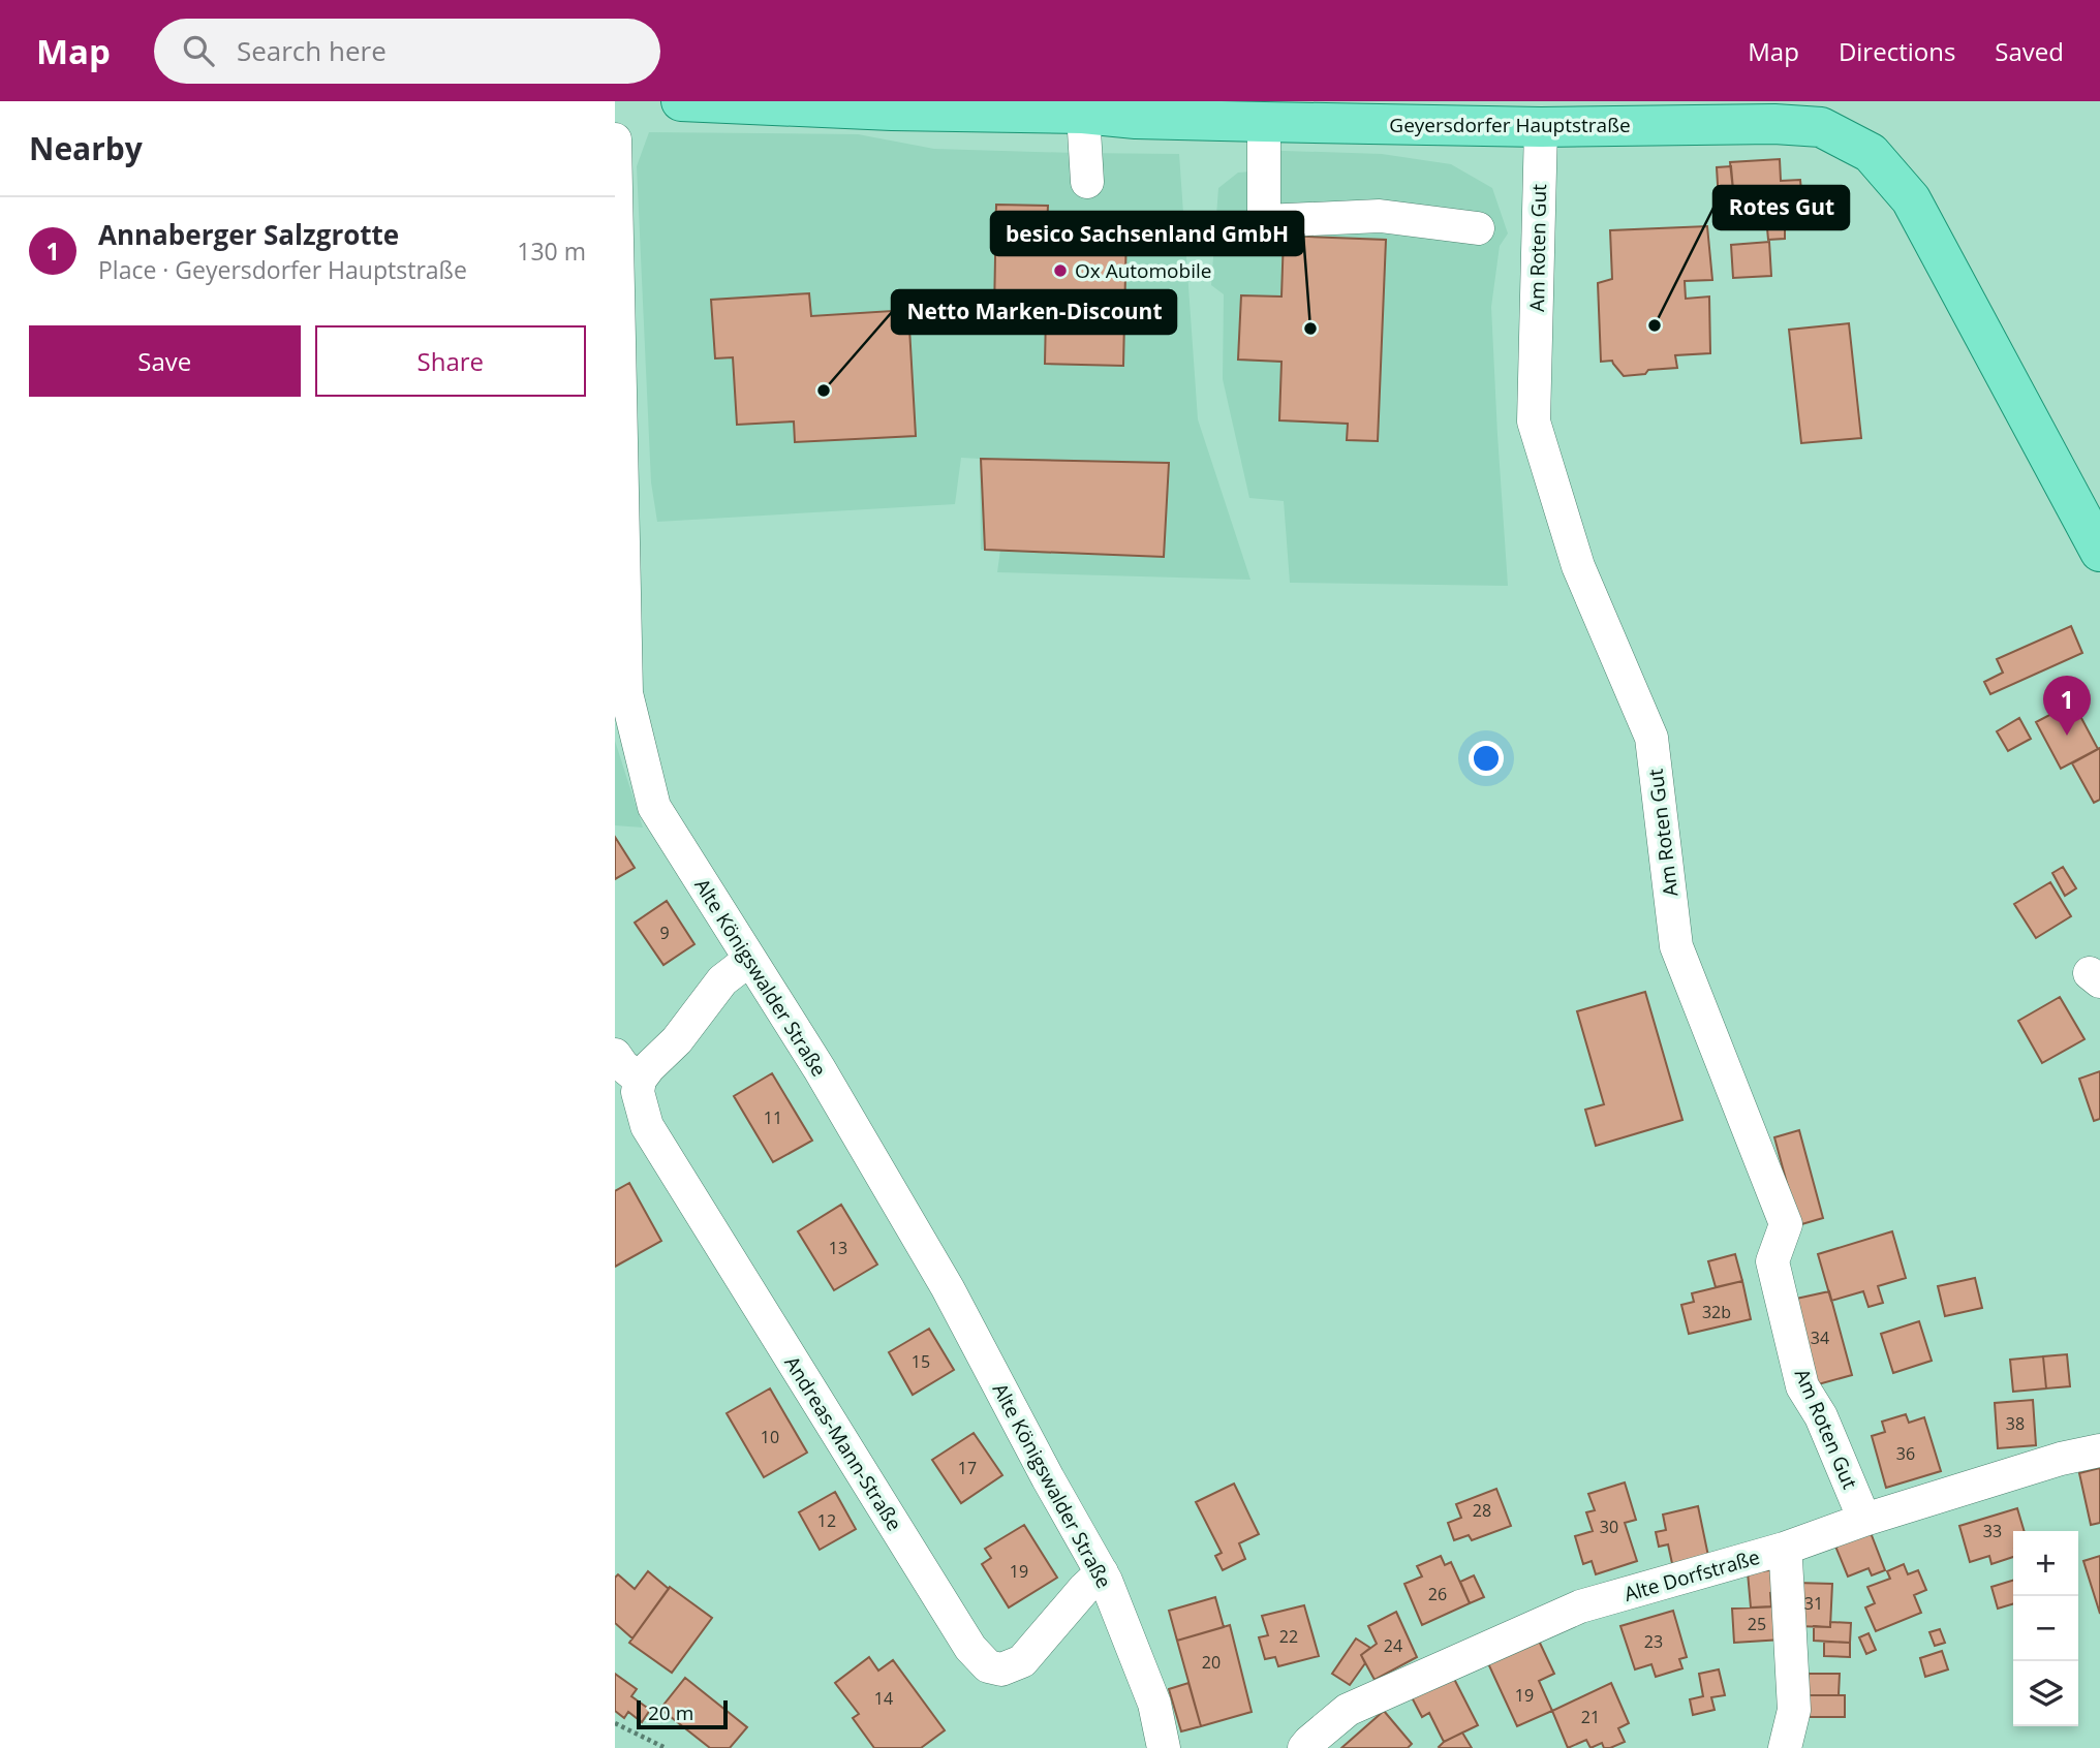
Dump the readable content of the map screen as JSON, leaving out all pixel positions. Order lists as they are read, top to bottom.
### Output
{
  "streets": {
    "main road": ["Geyersdorfer Hauptstraße"],
    "street": [
      "Am Roten Gut",
      "Alte Königswalder Straße",
      "Andreas-Mann-Straße",
      "Alte Dorfstraße"
    ]
  },
  "crossings": [
    ["Geyersdorfer Hauptstraße", "Am Roten Gut"],
    ["Am Roten Gut", "Alte Dorfstraße"],
    ["Alte Königswalder Straße", "Andreas-Mann-Straße"]
  ],
  "places": [
    "Ox Automobile",
    "Rotes Gut",
    "besico Sachsenland GmbH",
    "Netto Marken-Discount"
  ],
  "house_numbers": [
    "9",
    "11",
    "13",
    "32b",
    "34",
    "15",
    "38",
    "10",
    "36",
    "17",
    "28",
    "12",
    "30",
    "33",
    "19",
    "26",
    "31",
    "25",
    "22",
    "23",
    "24",
    "20",
    "19",
    "14",
    "21"
  ],
  "scale_bar": "20 m",
  "page": {
    "header": "Map",
    "search": "Search here",
    "nav": ["Map", "Directions", "Saved"],
    "heading": "Nearby",
    "list": [
      {
        "mark": "1",
        "name": "Annaberger Salzgrotte",
        "note": "Place · Geyersdorfer Hauptstraße",
        "value": "130 m"
      }
    ],
    "buttons": ["Save", "Share"],
    "pins": "1",
    "map_buttons": ["+", "−"],
    "scale": "20 m"
  }
}
